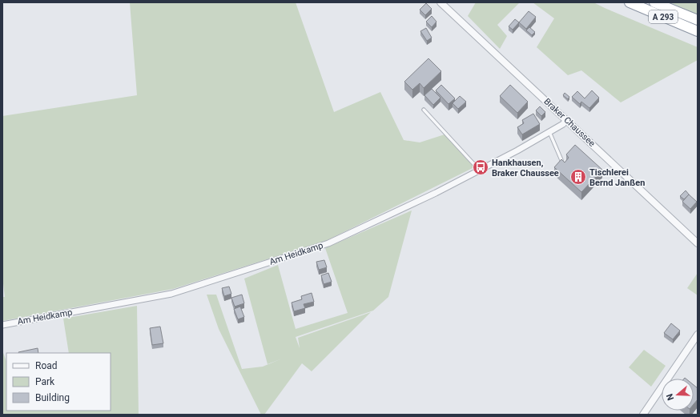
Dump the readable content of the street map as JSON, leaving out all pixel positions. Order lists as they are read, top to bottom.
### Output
{
  "streets": {
    "highway": ["A 293"],
    "street": ["Braker Chaussee", "Am Heidkamp"]
  },
  "crossings": [
    ["Braker Chaussee", "Am Heidkamp"]
  ],
  "places": {
    "bus stop": ["Hankhausen, Braker Chaussee"],
    "building": ["Tischlerei Bernd Janßen"]
  },
  "legend": ["Road", "Park", "Building"],
  "north": "left"
}
